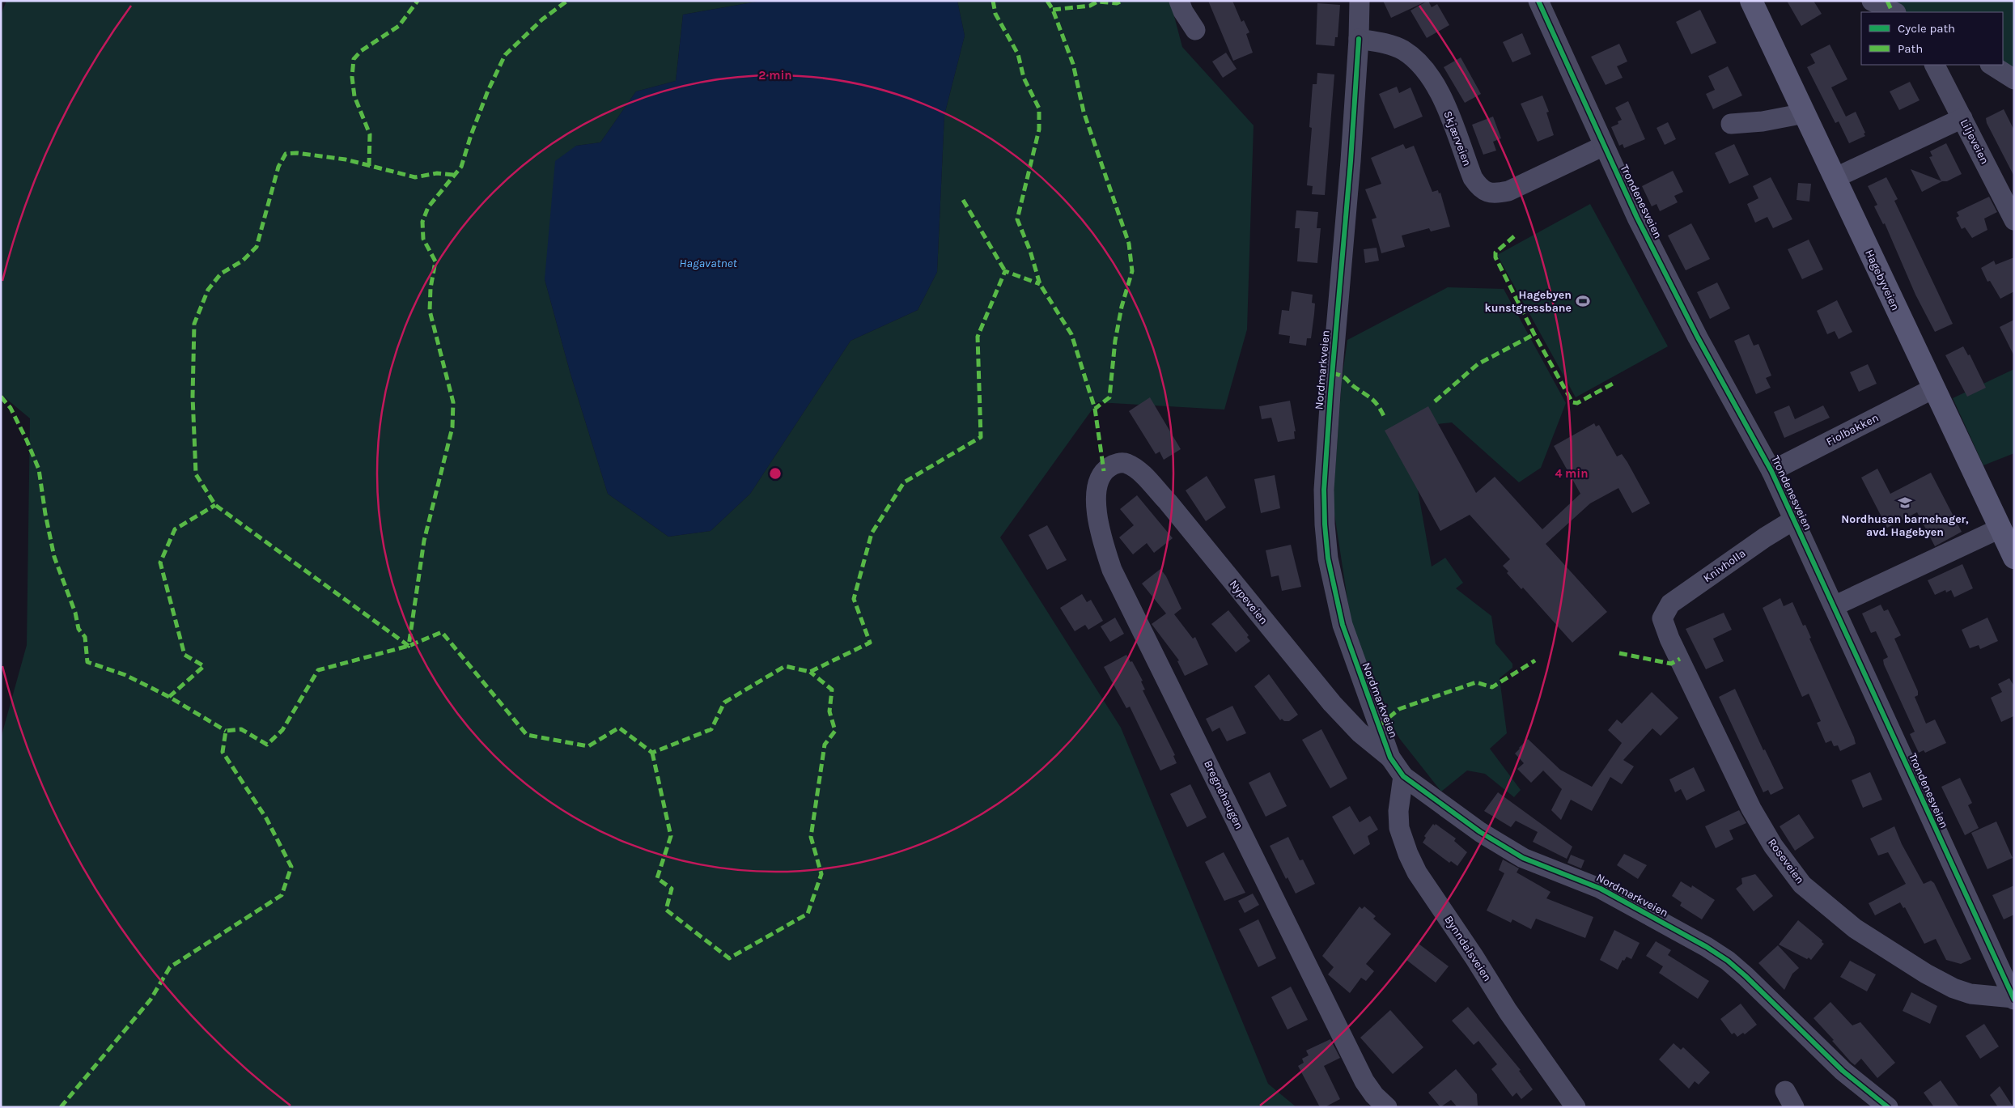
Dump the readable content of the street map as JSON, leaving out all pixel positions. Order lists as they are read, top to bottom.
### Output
{
  "streets": {
    "main road": ["Hagebyveien"],
    "street": [
      "Skjærveien",
      "Liljeveien",
      "Trondenesveien",
      "Nordmarkveien",
      "Fiolbakken",
      "Knivholla",
      "Nypeveien",
      "Bregnehaugen",
      "Roseveien",
      "Bynndalsveien"
    ]
  },
  "crossings": [
    ["Skjærveien", "Trondenesveien"],
    ["Skjærveien", "Nordmarkveien"],
    ["Trondenesveien", "Fiolbakken"],
    ["Trondenesveien", "Knivholla"],
    ["Trondenesveien", "Roseveien"],
    ["Hagebyveien", "Fiolbakken"],
    ["Nordmarkveien", "Nypeveien"],
    ["Nordmarkveien", "Bynndalsveien"],
    ["Knivholla", "Roseveien"],
    ["Nypeveien", "Bregnehaugen"]
  ],
  "water": ["Hagavatnet"],
  "places": {
    "sports": ["Hagebyen kunstgressbane"],
    "school or university": ["Nordhusan barnehager, avd. Hagebyen"]
  },
  "legend": ["Cycle path", "Path"],
  "rings": ["2 min", "4 min"]
}
